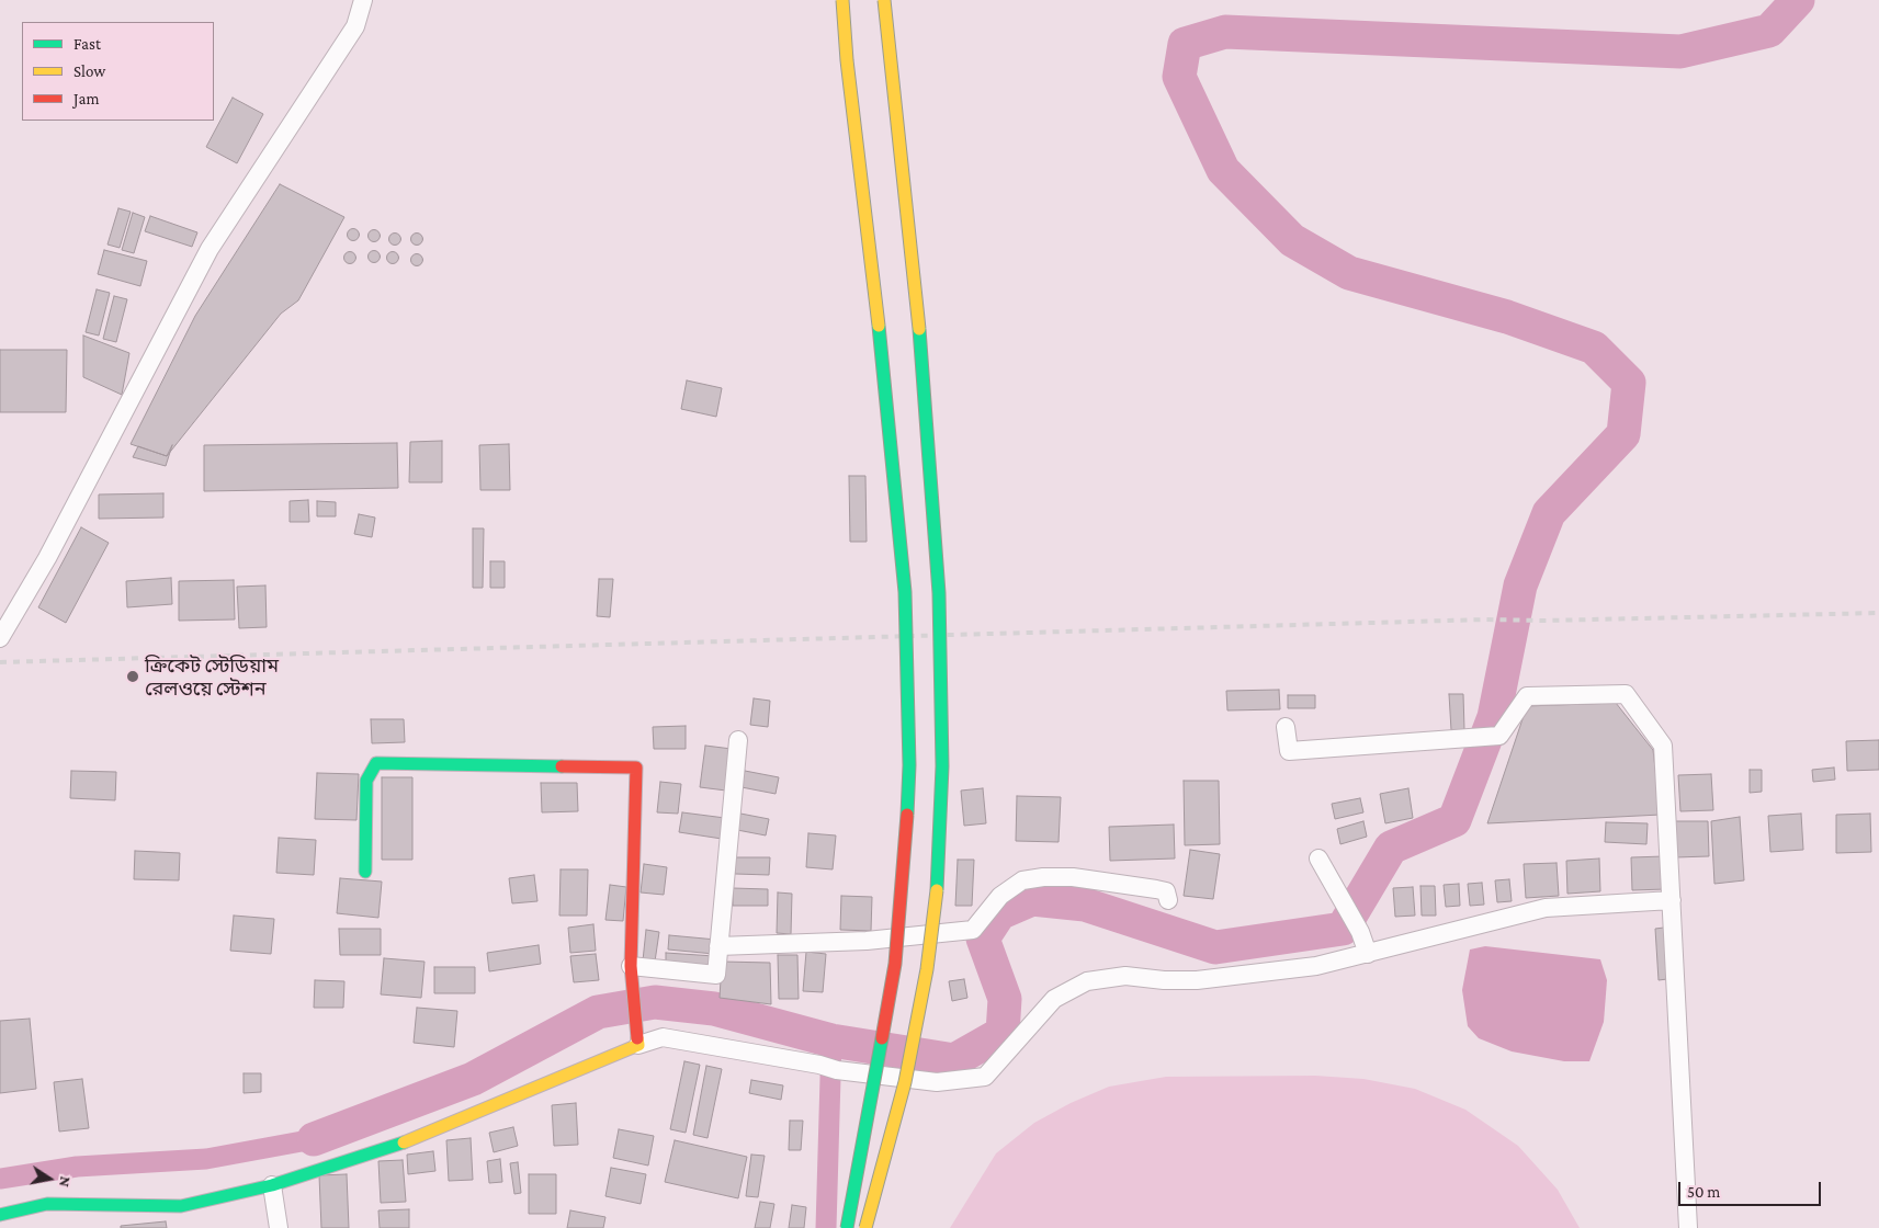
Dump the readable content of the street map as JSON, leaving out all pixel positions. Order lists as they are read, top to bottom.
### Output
{
  "places": ["ক্রিকেট স্টেডিয়াম রেলওয়ে স্টেশন"],
  "legend": ["Fast", "Slow", "Jam"],
  "scale_bar": "50 m",
  "north": "right"
}
